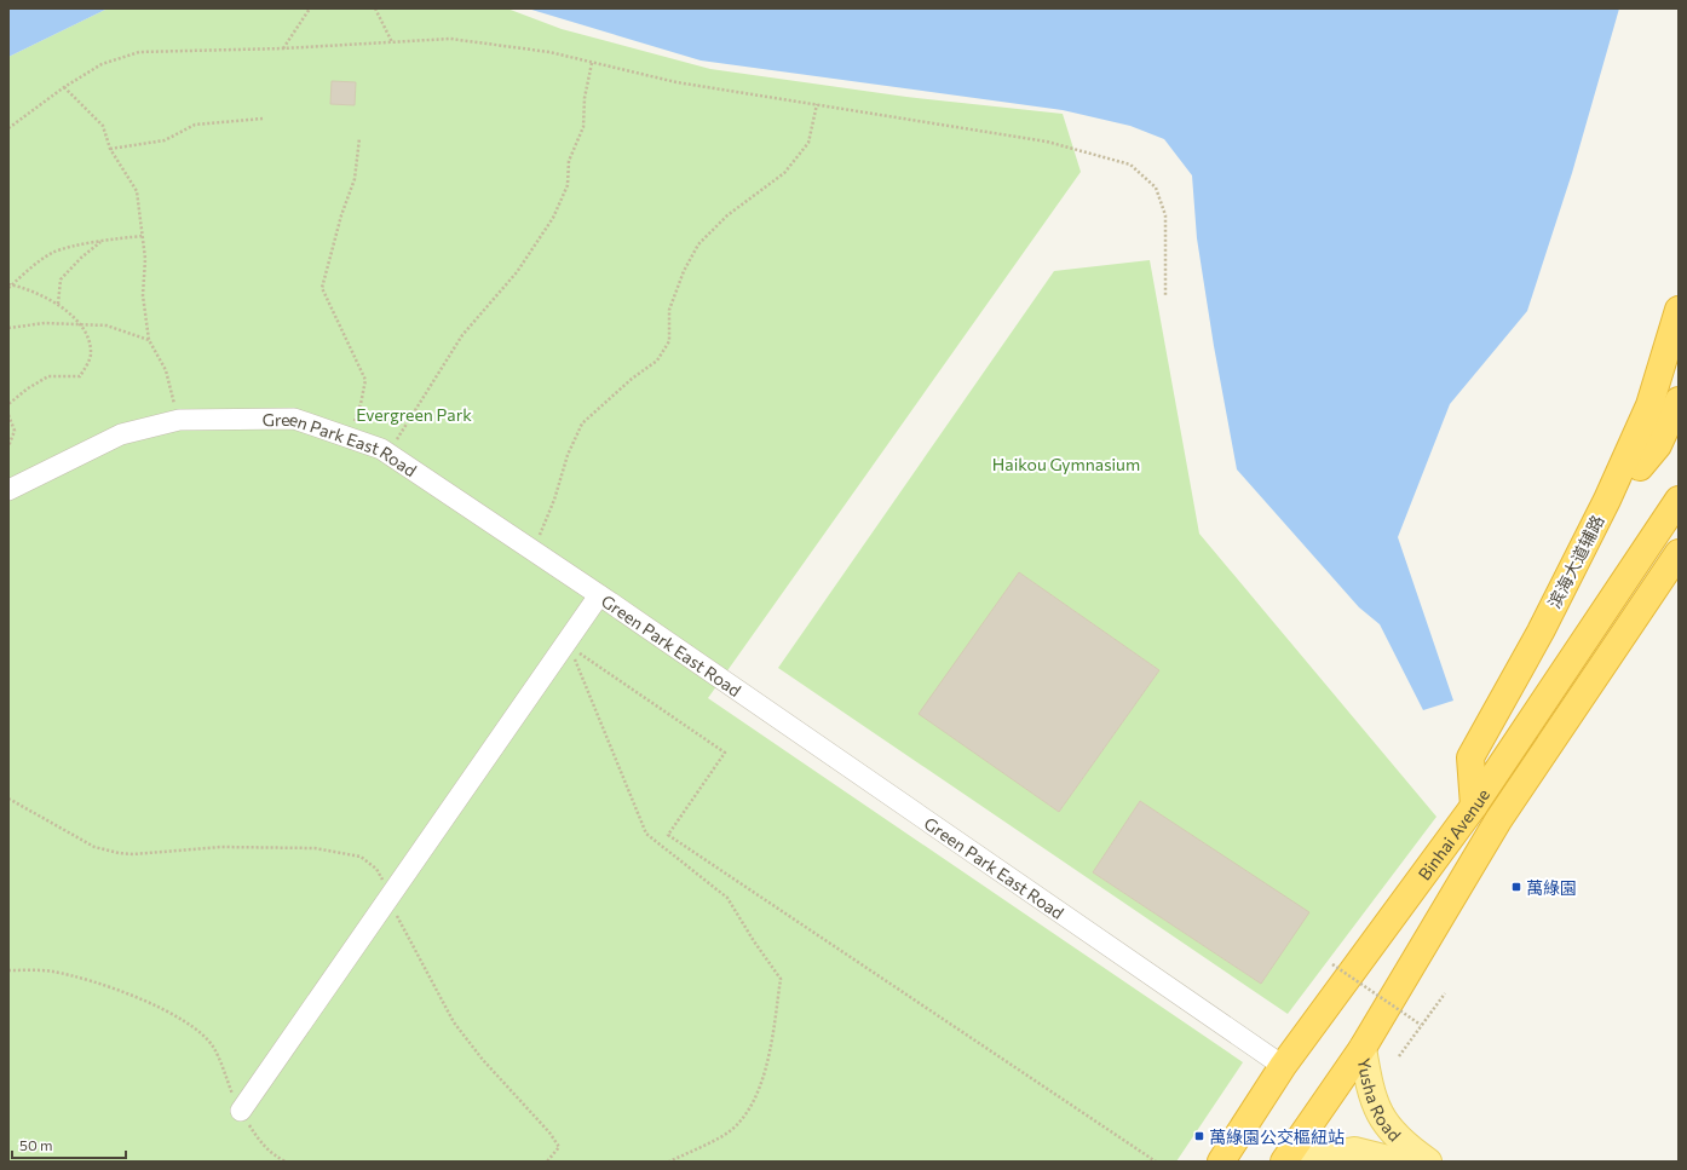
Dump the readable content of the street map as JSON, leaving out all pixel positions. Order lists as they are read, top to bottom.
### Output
{
  "streets": {
    "highway": ["滨海大道辅路", "Binhai Avenue"],
    "main road": ["Yusha Road"],
    "street": ["Green Park East Road"]
  },
  "crossings": [
    ["Green Park East Road", "Binhai Avenue"],
    ["滨海大道辅路", "Binhai Avenue"],
    ["Binhai Avenue", "Yusha Road"]
  ],
  "parks": ["Evergreen Park", "Haikou Gymnasium"],
  "places": {
    "transit": ["萬綠園", "萬綠園公交樞紐站"]
  },
  "scale_bar": "50 m"
}
